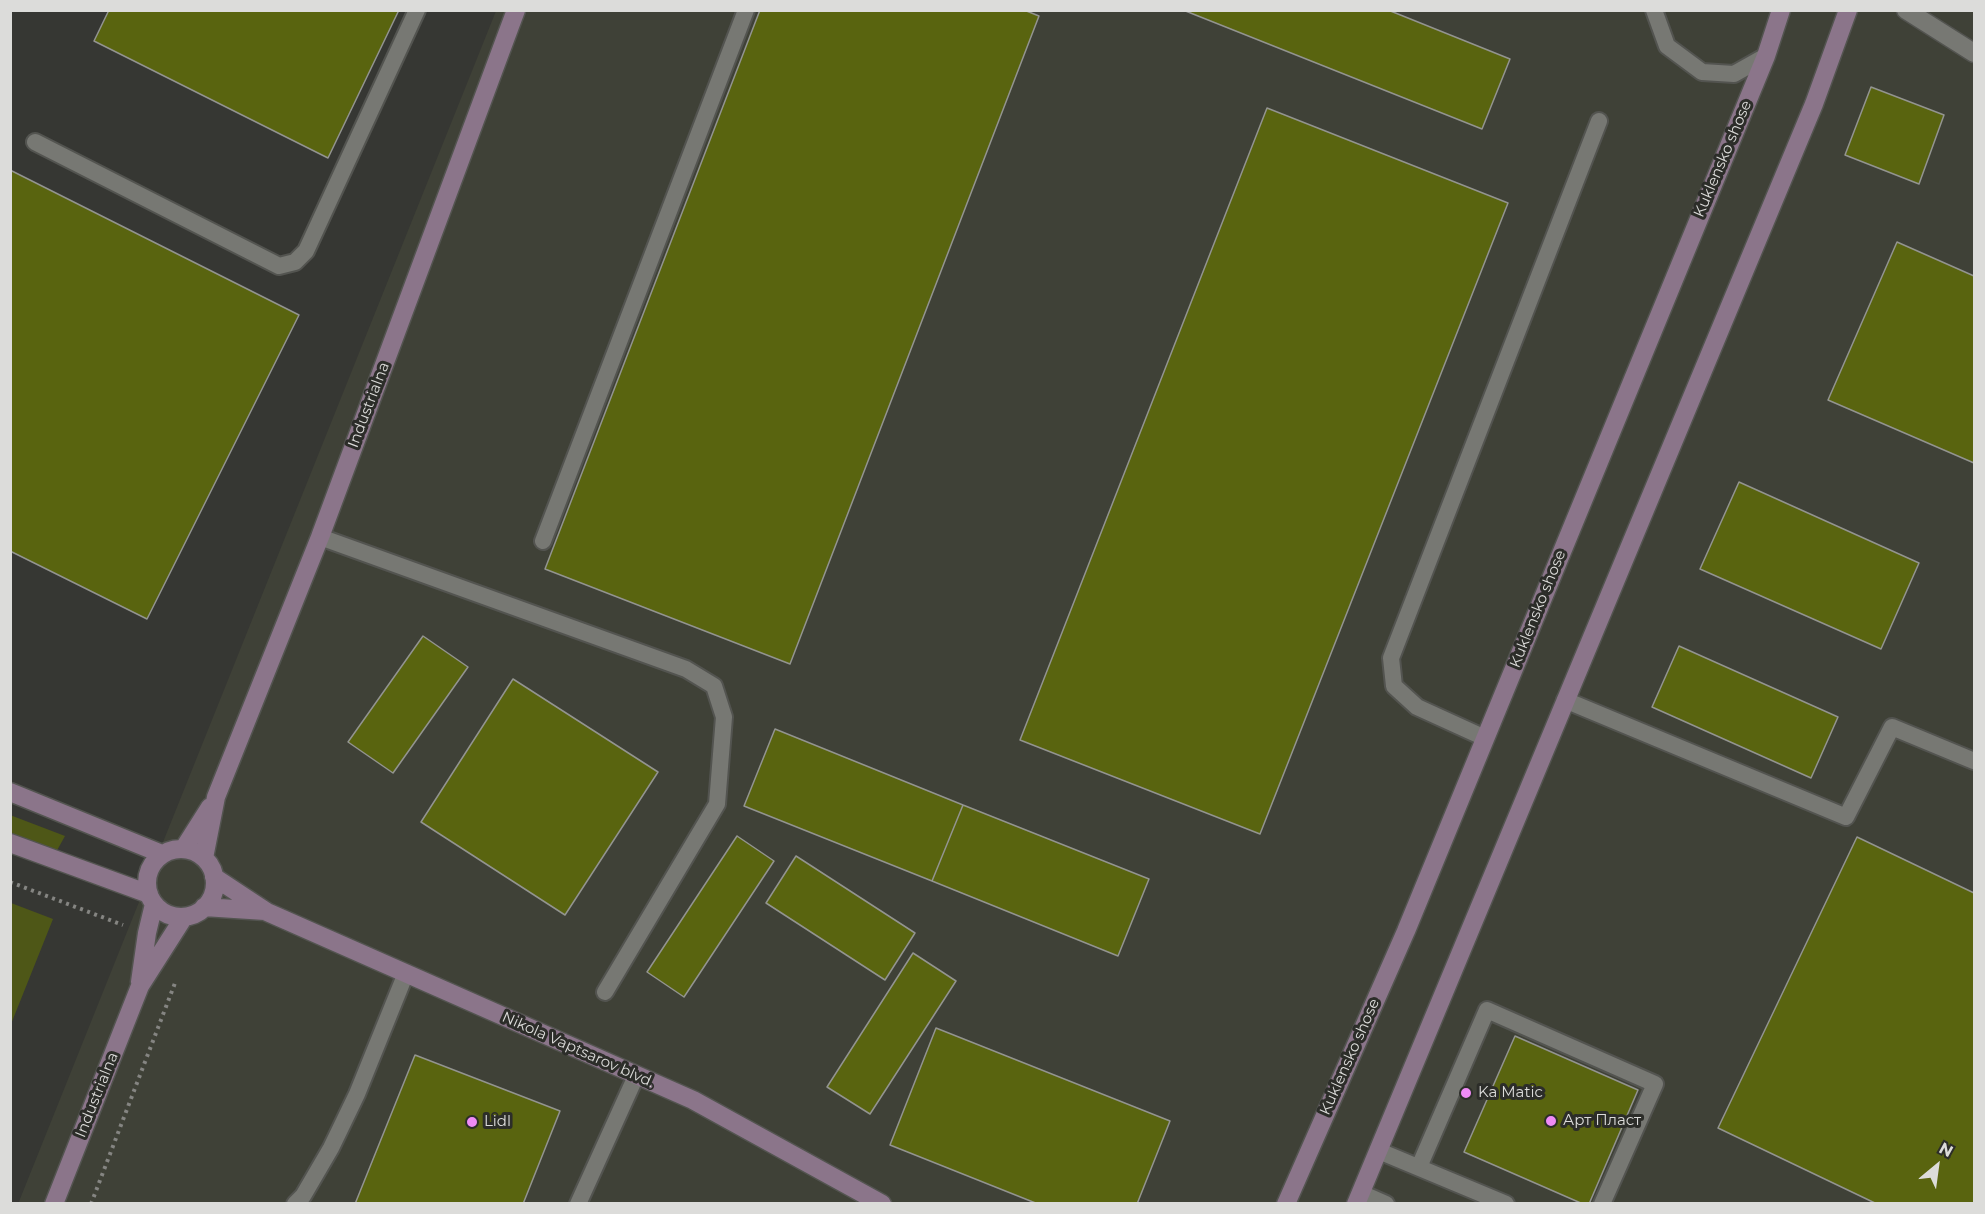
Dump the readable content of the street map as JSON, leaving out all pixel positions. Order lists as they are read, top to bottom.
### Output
{
  "streets": {
    "street": ["Kuklensko shose", "Industrialna", "Nikola Vaptsarov blvd."]
  },
  "crossings": [
    ["Industrialna", "Nikola Vaptsarov blvd."]
  ],
  "places": ["Ka Matic", "Арт Пласт", "Lidl"],
  "north": "top right"
}
